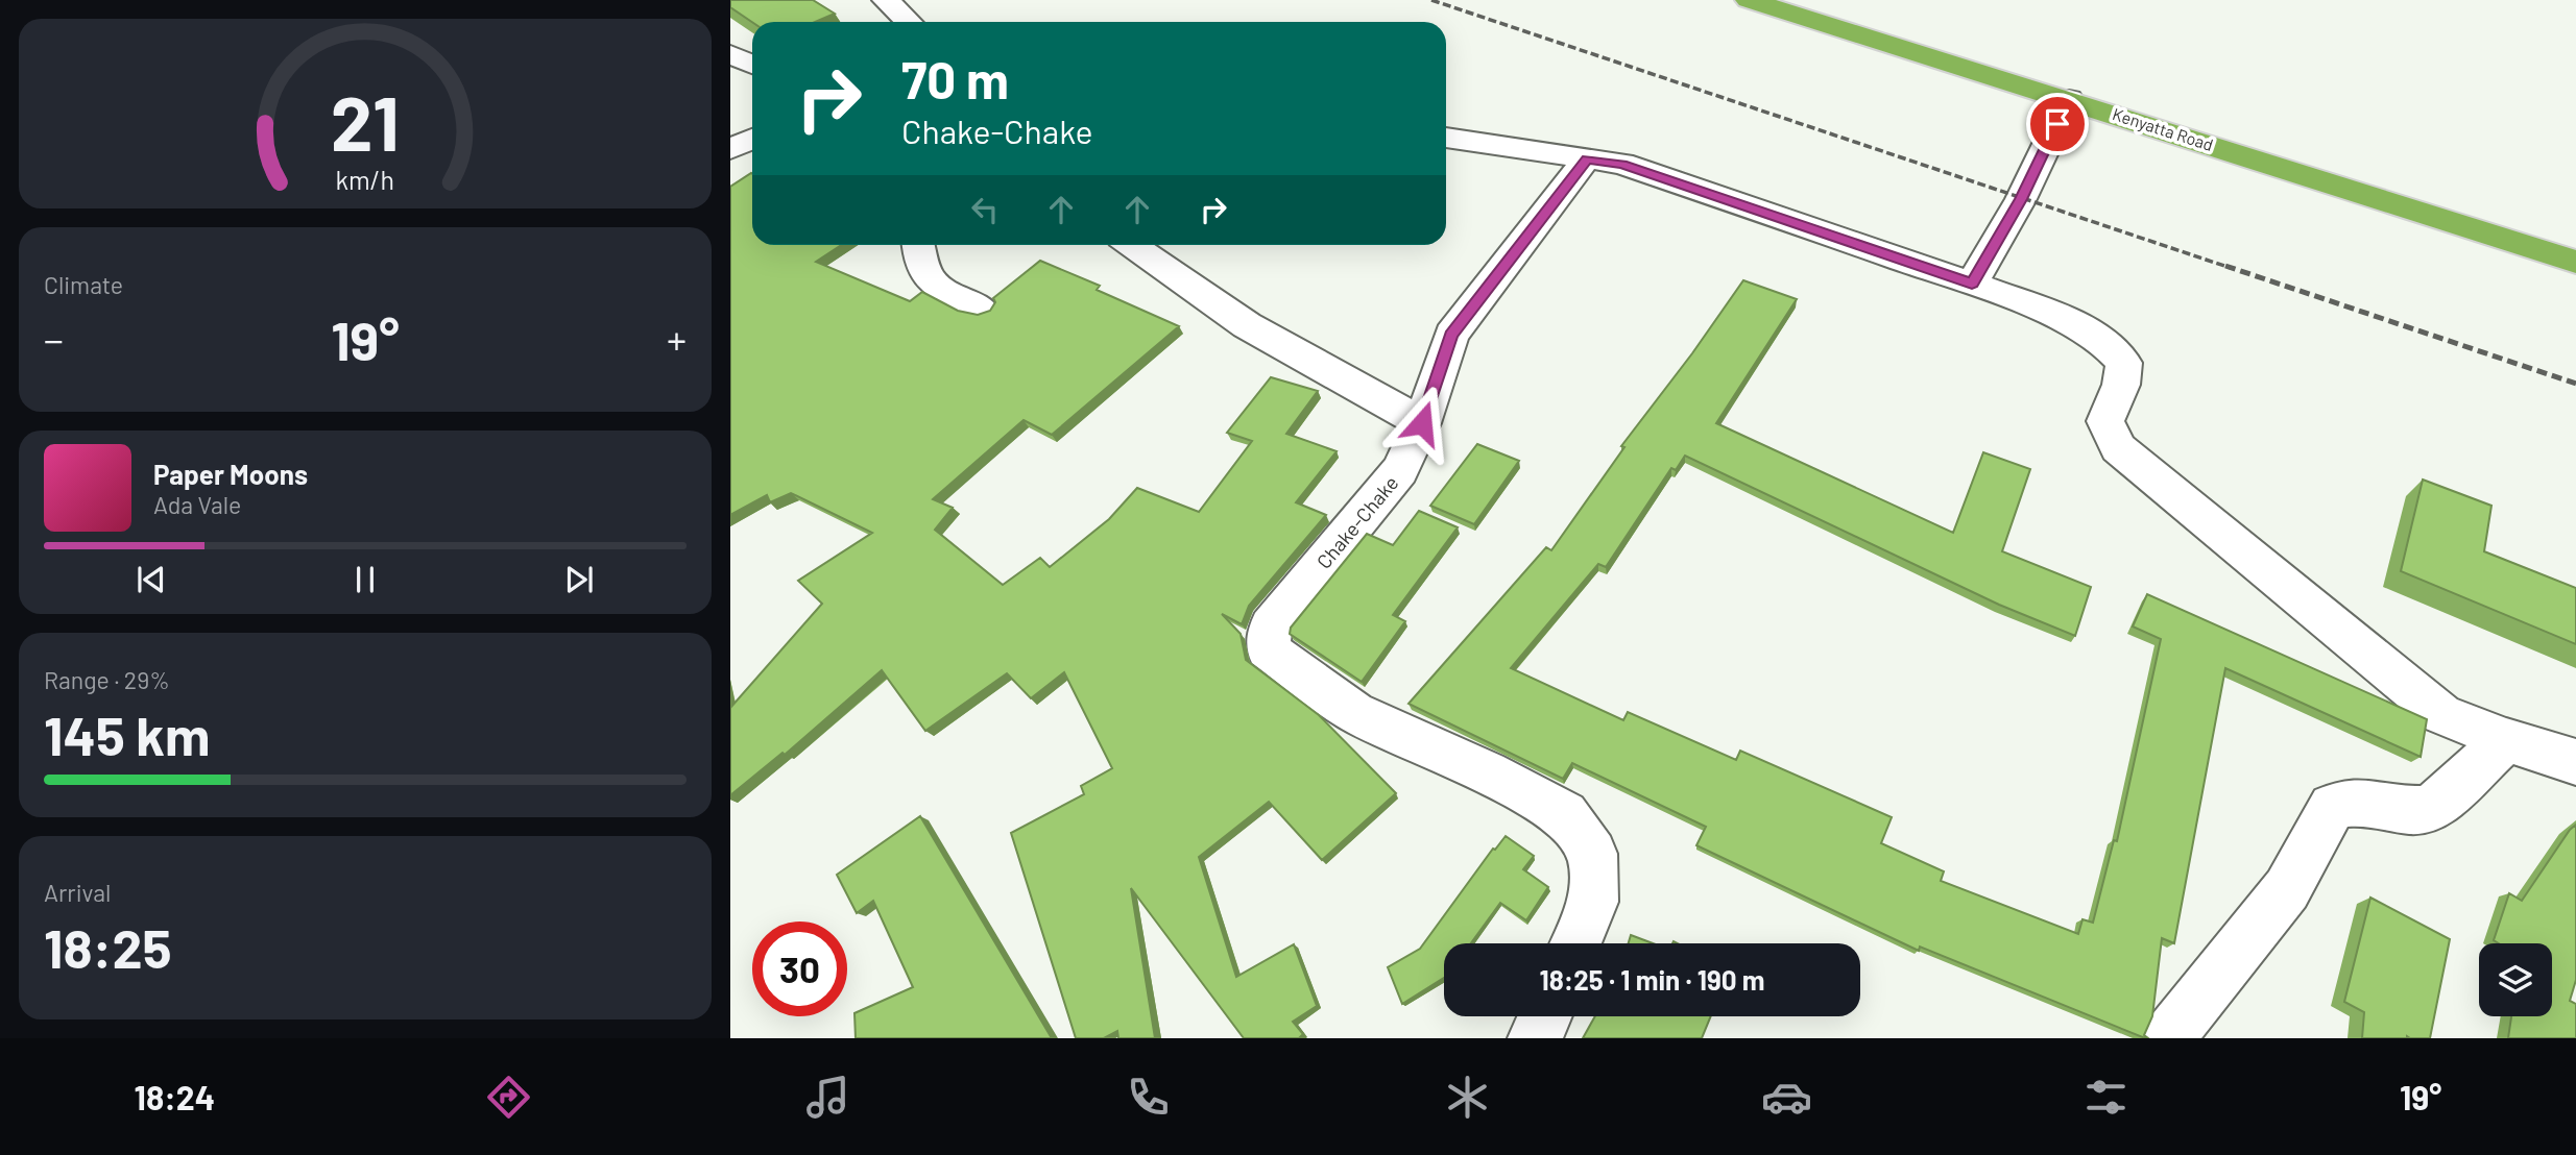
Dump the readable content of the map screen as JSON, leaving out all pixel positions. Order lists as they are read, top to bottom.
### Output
{
  "streets": {
    "highway": ["Kenyatta Road"],
    "street": ["Chake-Chake"]
  },
  "page": {
    "turn": ["70 m", "Chake-Chake"],
    "tile": [
      "Climate",
      ["Range · 29%", "145 km"],
      ["Arrival", "18:25"]
    ],
    "heat": ["−", "19°", "+"],
    "song": ["Paper Moons", "Ada Vale"],
    "limit": "30",
    "trip": "18:25 · 1 min · 190 m",
    "tabs": ["18:24", "19°"],
    "gauge": ["21", "km/h"]
  }
}
